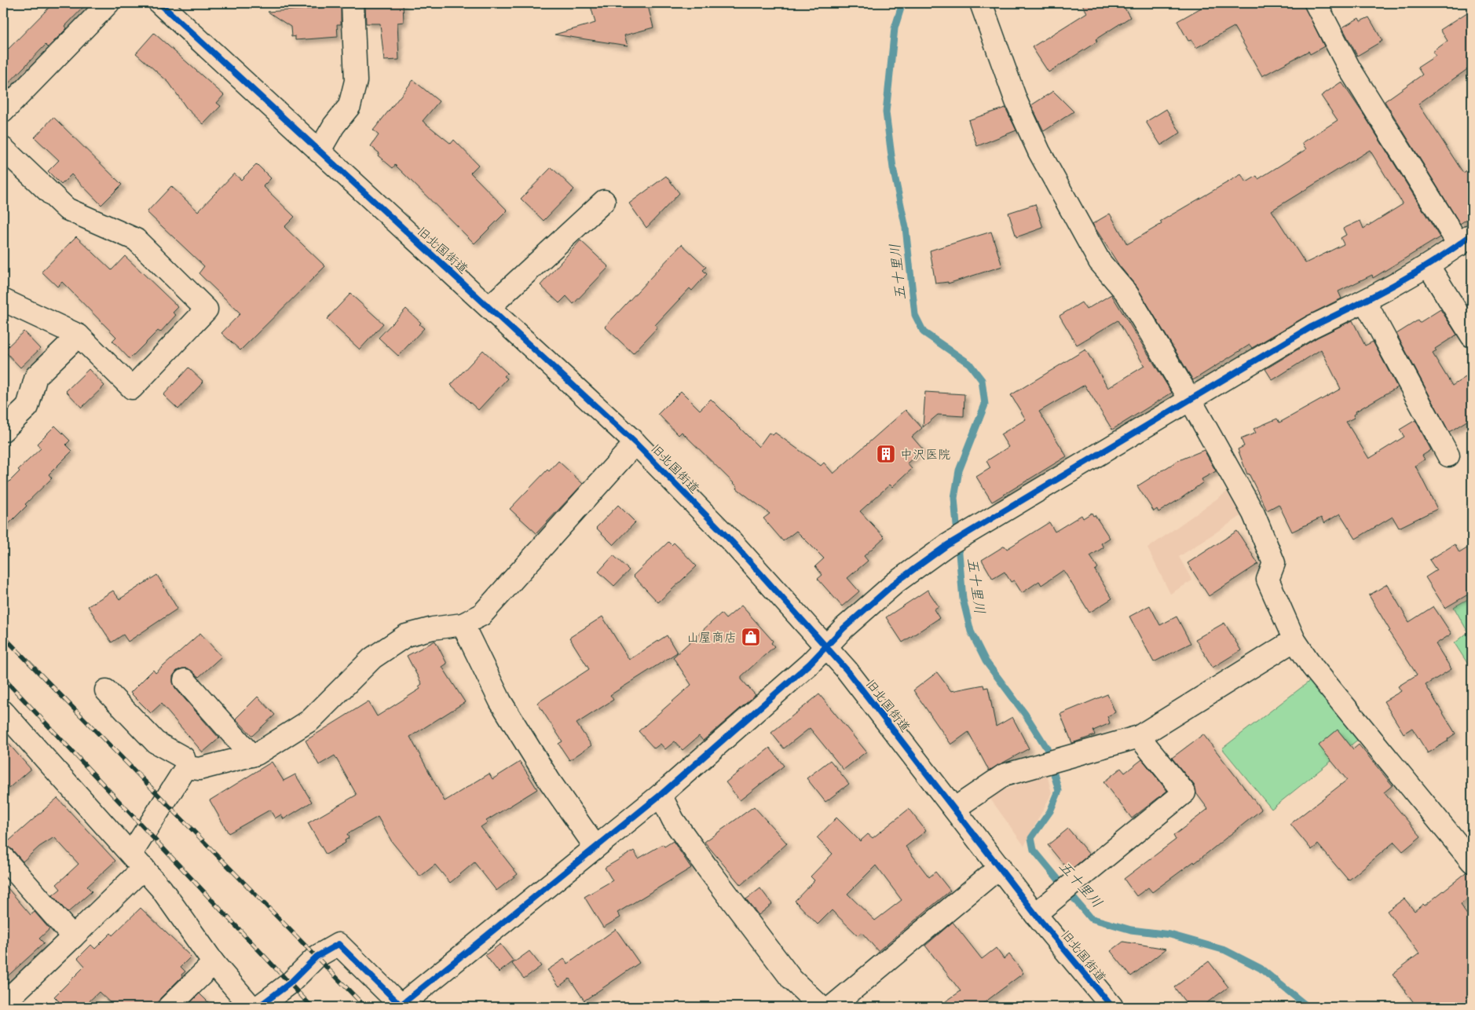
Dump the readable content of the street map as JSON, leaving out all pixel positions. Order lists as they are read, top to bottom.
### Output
{
  "streets": {
    "street": ["旧北国街道"]
  },
  "water": ["五十里川"],
  "places": {
    "building": ["中沢医院"],
    "shop": ["山屋商店"]
  }
}
